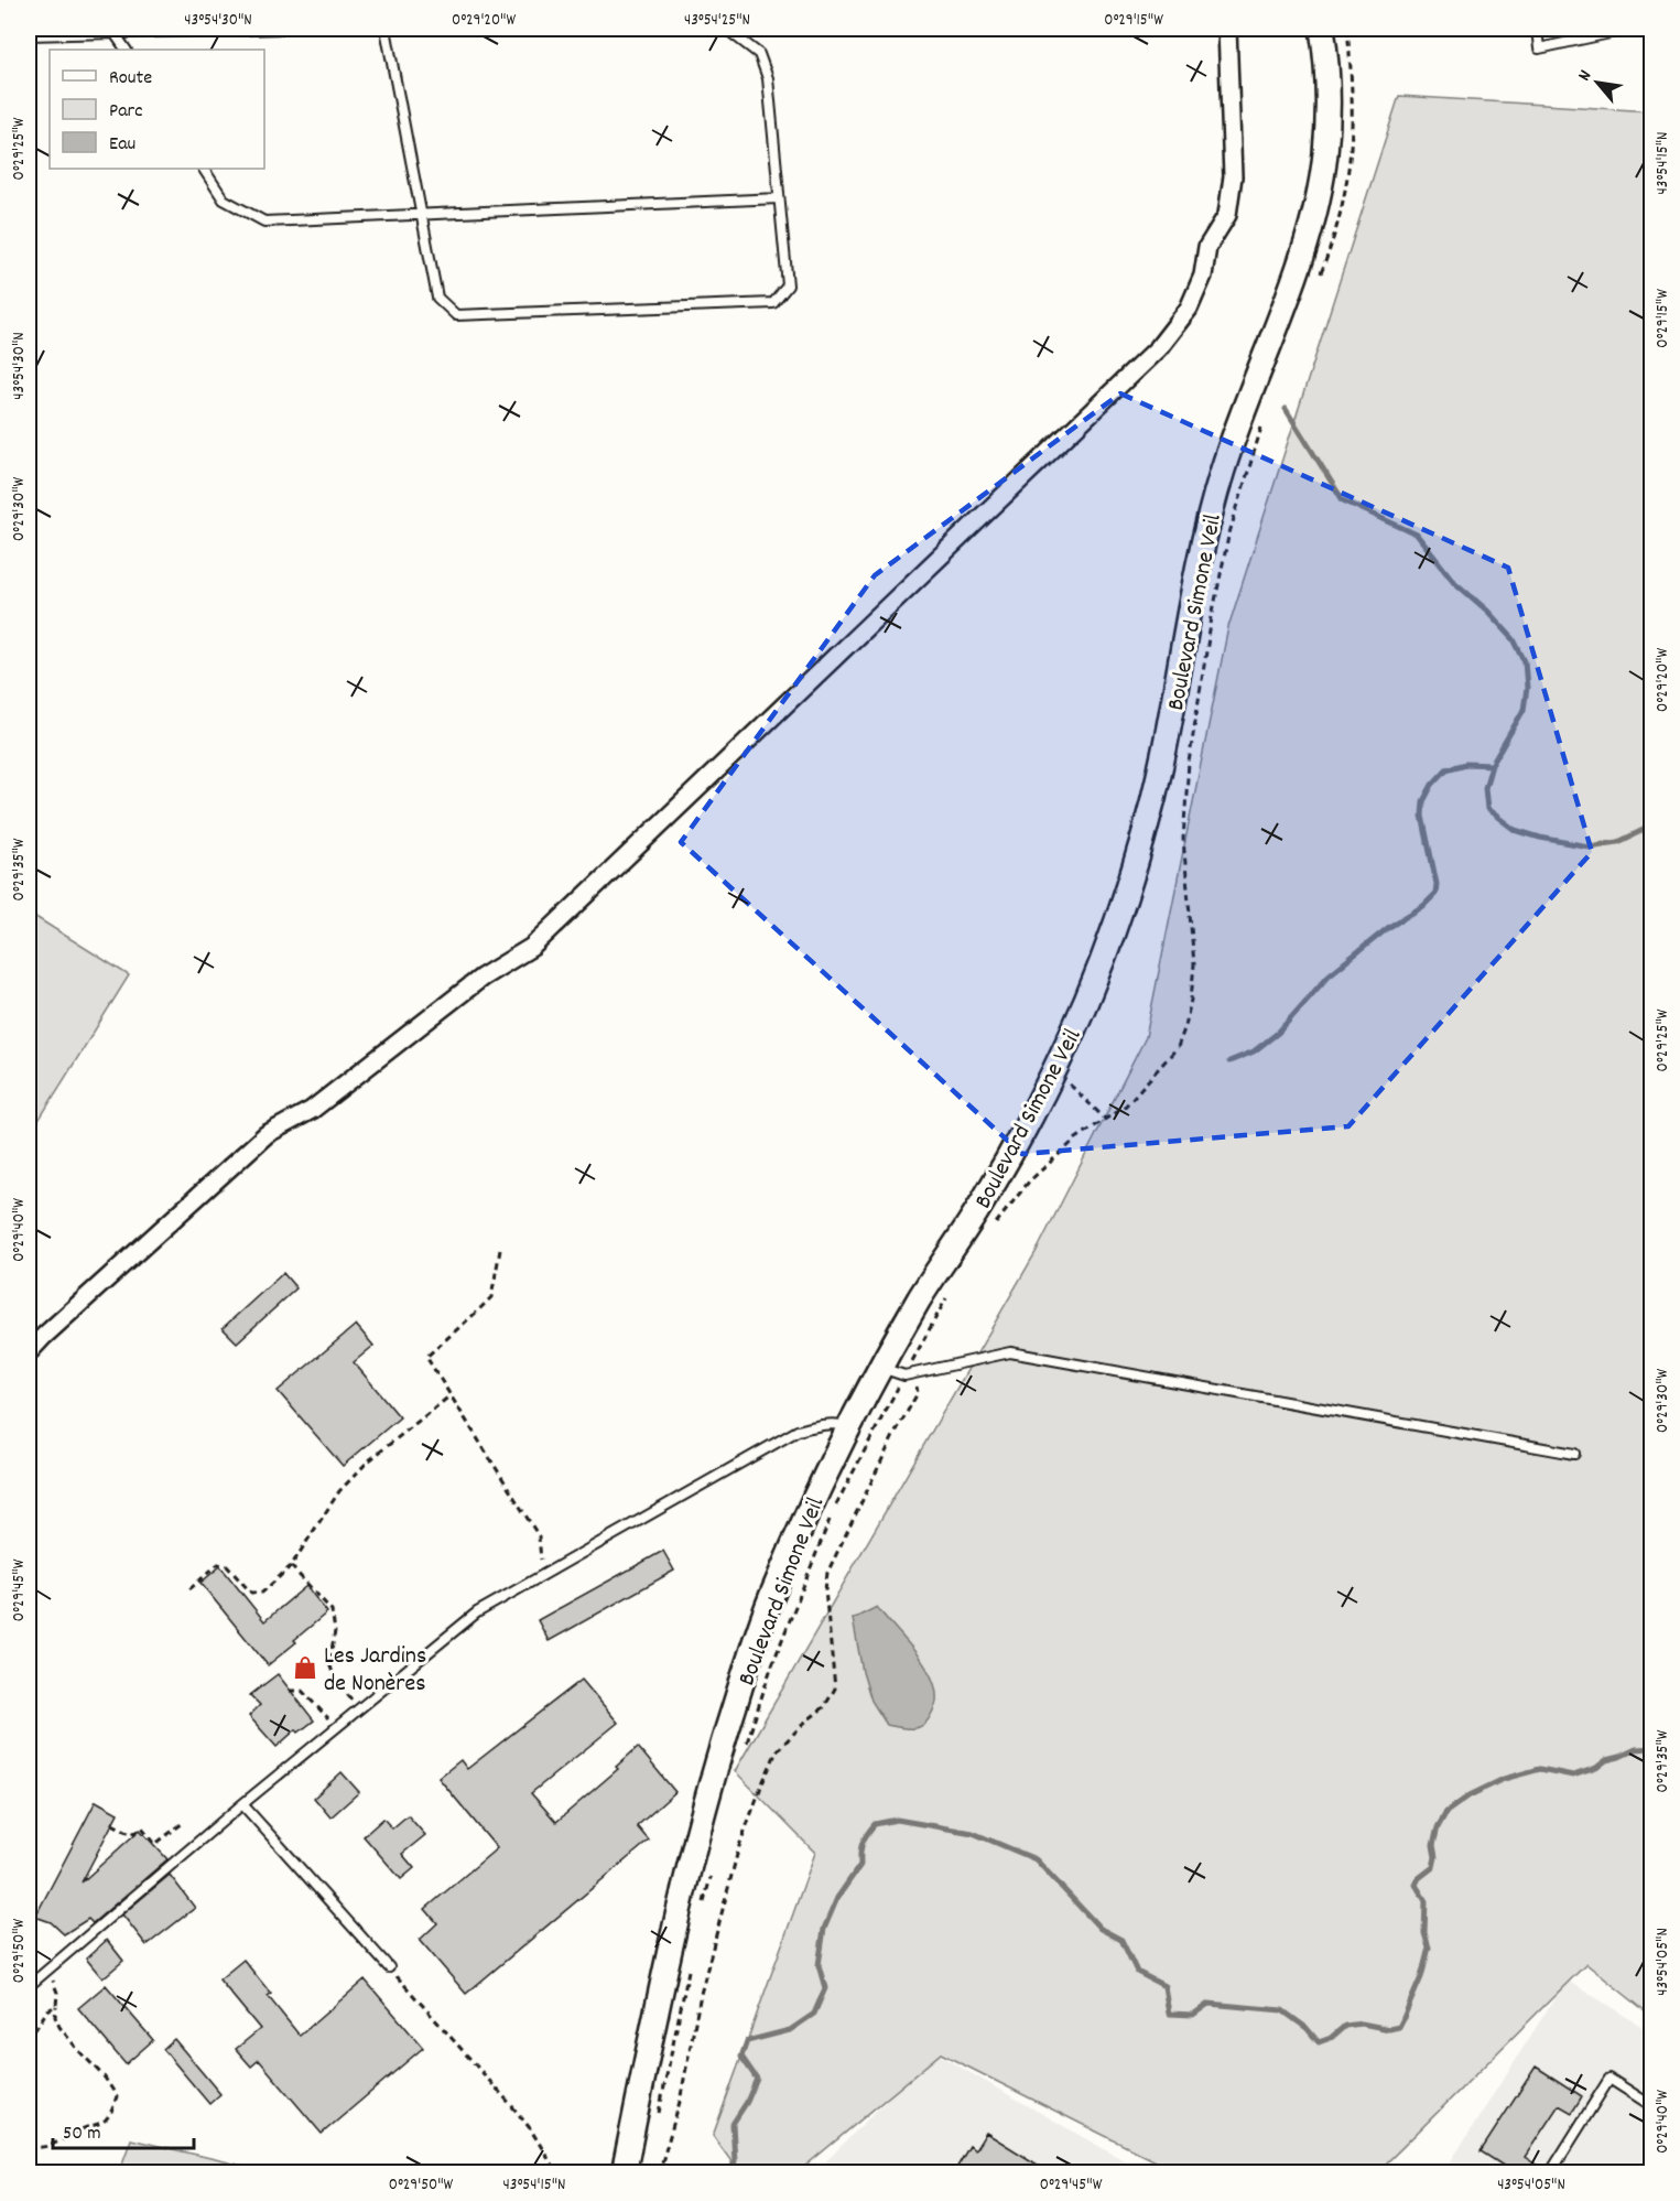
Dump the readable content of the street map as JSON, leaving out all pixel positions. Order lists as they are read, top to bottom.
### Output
{
  "streets": {
    "main road": ["Boulevard Simone Veil"]
  },
  "places": {
    "shop": ["Les Jardins de Nonères"]
  },
  "legend": ["Route", "Parc", "Eau"],
  "scale_bar": "50 m",
  "north": "top left",
  "coordinates": [
    "43°54'30\"N",
    "0°29'20\"W",
    "43°54'25\"N",
    "0°29'15\"W",
    "0°29'25\"W",
    "43°54'15\"N",
    "0°29'30\"W",
    "0°29'35\"W",
    "0°29'40\"W",
    "0°29'45\"W",
    "0°29'50\"W",
    "43°54'05\"N"
  ]
}
